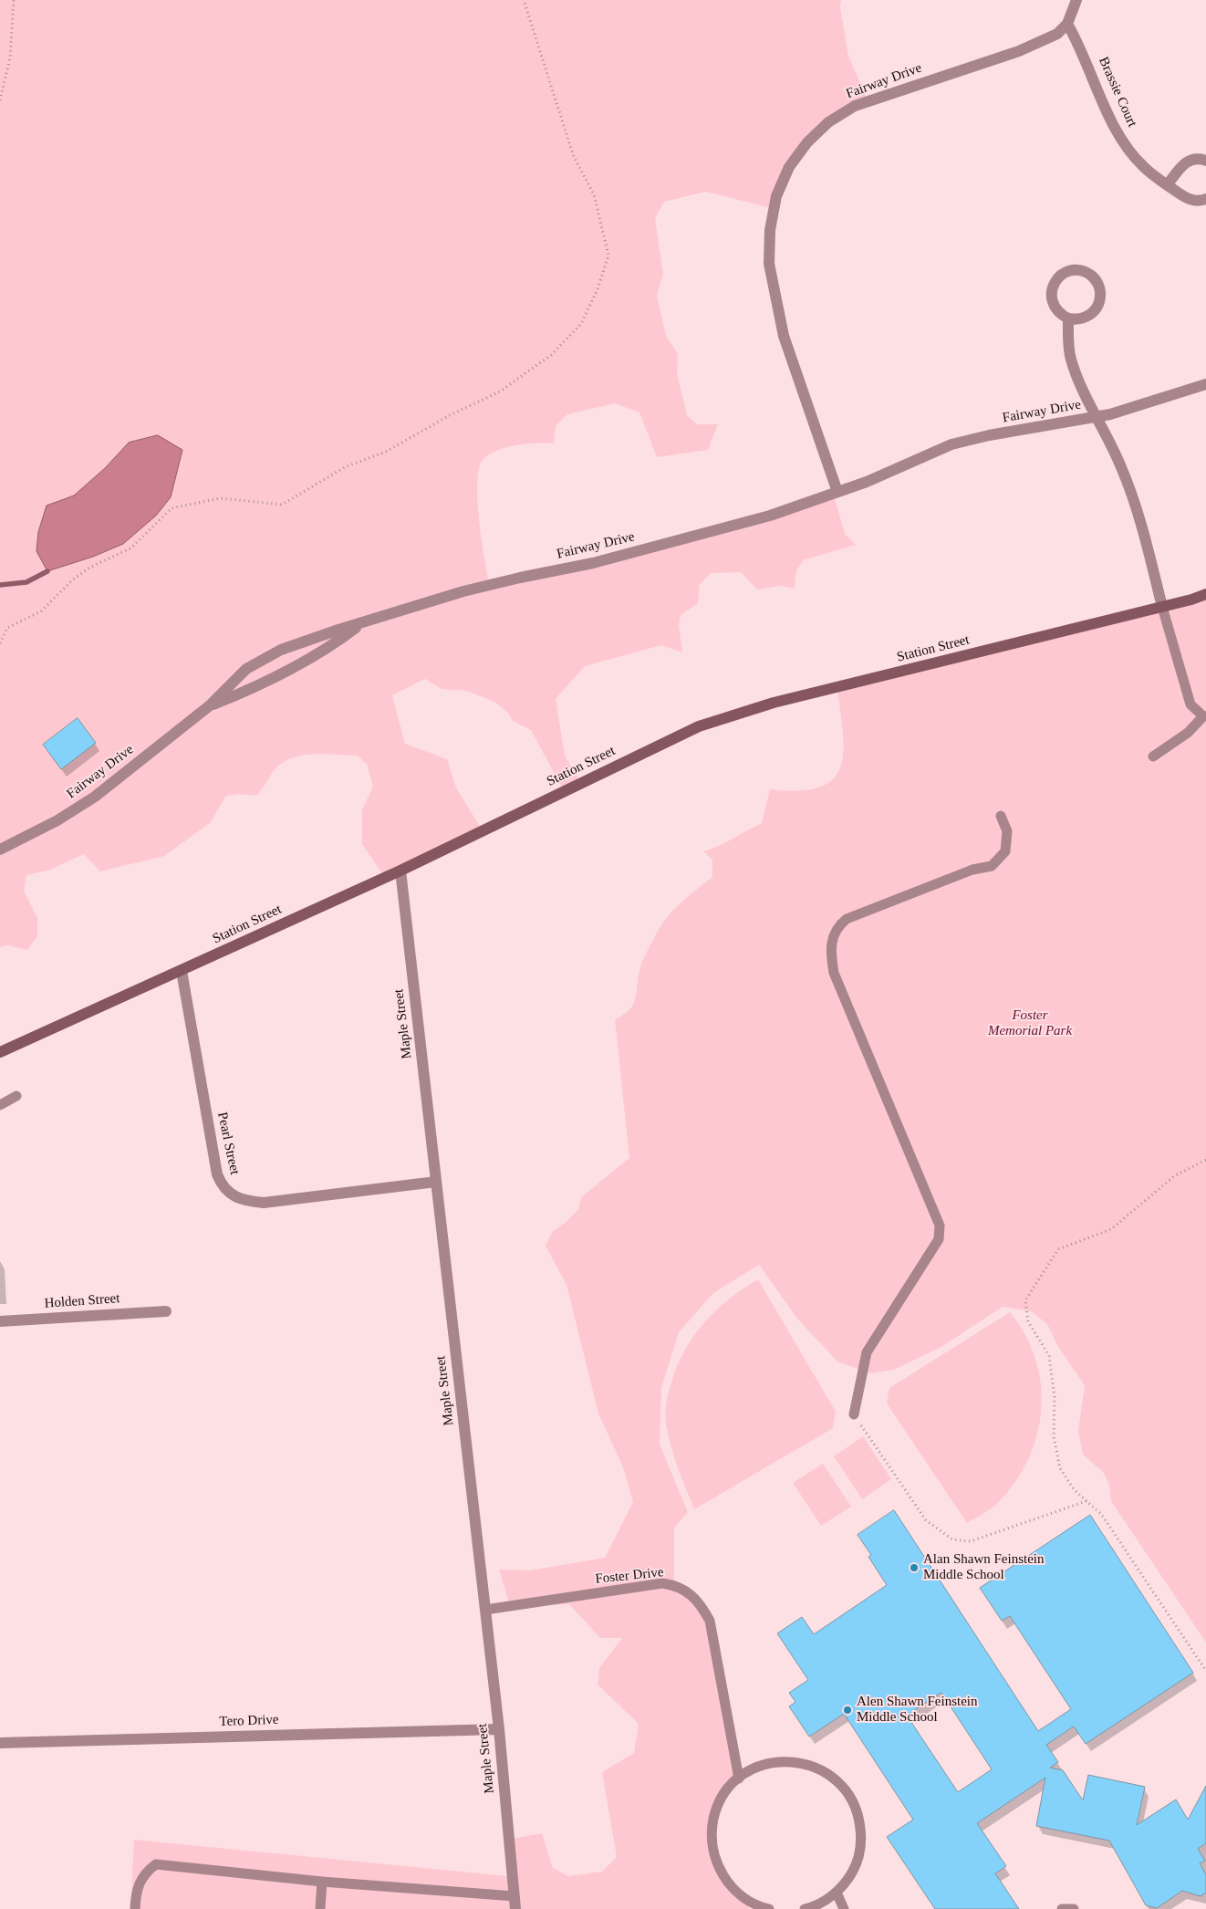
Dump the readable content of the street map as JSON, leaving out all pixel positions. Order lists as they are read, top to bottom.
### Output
{
  "streets": {
    "street": [
      "Fairway Drive",
      "Brassie Court",
      "Station Street",
      "Maple Street",
      "Pearl Street",
      "Holden Street",
      "Tero Drive"
    ],
    "lane": ["Foster Drive"]
  },
  "crossings": [
    ["Fairway Drive", "Brassie Court"],
    ["Fairway Drive", "Station Street"],
    ["Station Street", "Maple Street"],
    ["Station Street", "Pearl Street"],
    ["Maple Street", "Pearl Street"],
    ["Maple Street", "Foster Drive"],
    ["Maple Street", "Tero Drive"]
  ],
  "parks": ["Foster Memorial Park"],
  "places": ["Alan Shawn Feinstein Middle School", "Alen Shawn Feinstein Middle School"]
}
